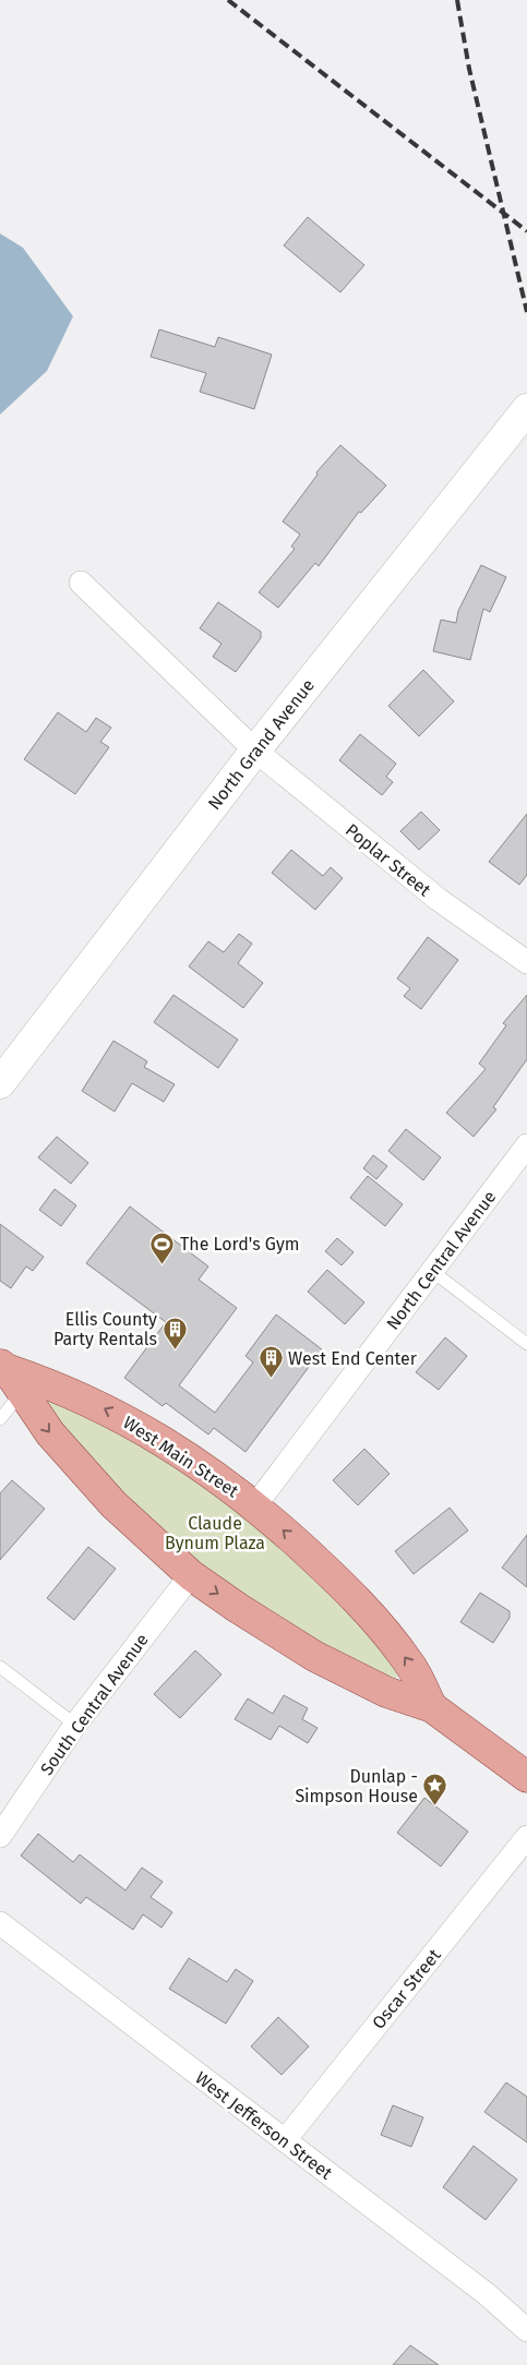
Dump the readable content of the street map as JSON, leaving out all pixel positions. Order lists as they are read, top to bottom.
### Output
{
  "streets": {
    "main road": ["North Grand Avenue", "West Main Street"],
    "street": [
      "Poplar Street",
      "North Central Avenue",
      "South Central Avenue",
      "Oscar Street",
      "West Jefferson Street"
    ]
  },
  "crossings": [
    ["North Grand Avenue", "Poplar Street"],
    ["North Central Avenue", "West Main Street"],
    ["West Main Street", "South Central Avenue"],
    ["Oscar Street", "West Jefferson Street"]
  ],
  "parks": ["Claude Bynum Plaza"],
  "places": {
    "sports": ["The Lord's Gym"],
    "building": ["Ellis County Party Rentals", "West End Center"],
    "place": ["Dunlap - Simpson House"]
  }
}
